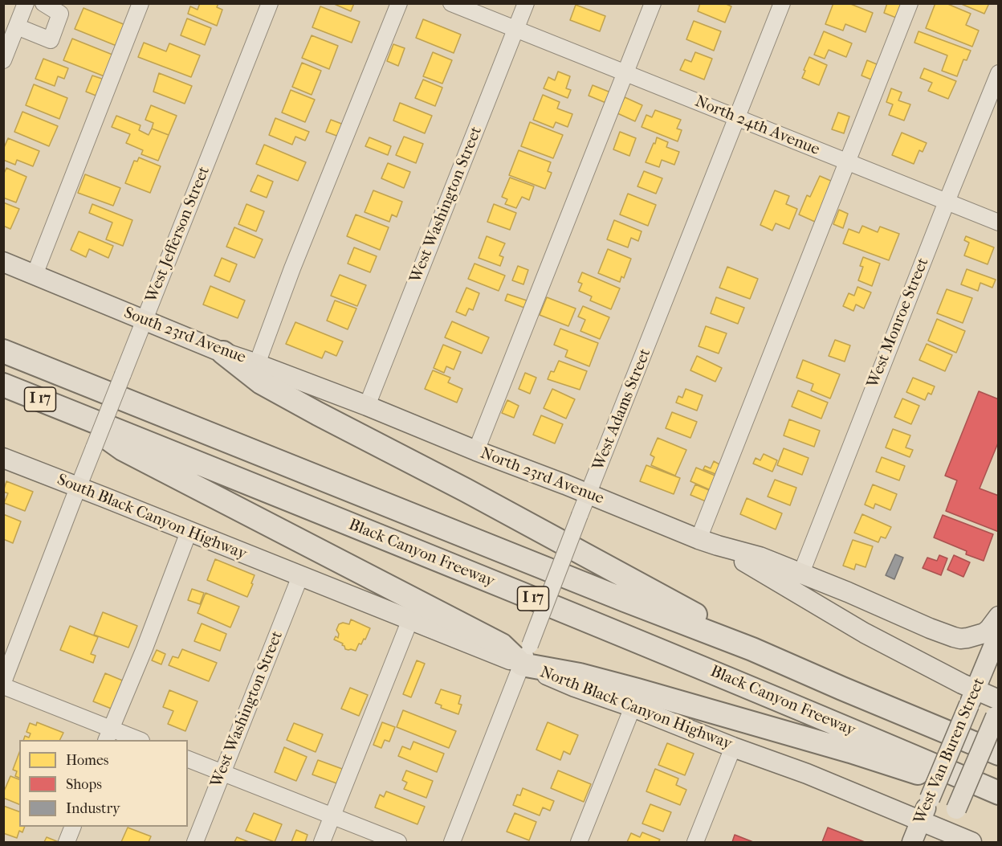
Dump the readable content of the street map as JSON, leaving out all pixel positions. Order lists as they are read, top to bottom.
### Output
{
  "streets": {
    "highway": ["I 17", "Black Canyon Freeway"],
    "main road": [
      "South 23rd Avenue",
      "North 23rd Avenue",
      "South Black Canyon Highway",
      "North Black Canyon Highway",
      "West Van Buren Street"
    ],
    "street": [
      "North 24th Avenue",
      "West Washington Street",
      "West Jefferson Street",
      "West Monroe Street",
      "West Adams Street"
    ]
  },
  "crossings": [
    ["North 24th Avenue", "West Washington Street"],
    ["North 24th Avenue", "West Monroe Street"],
    ["North 24th Avenue", "West Adams Street"],
    ["West Washington Street", "South 23rd Avenue"],
    ["West Washington Street", "North 23rd Avenue"],
    ["West Washington Street", "South Black Canyon Highway"],
    ["West Washington Street", "North Black Canyon Highway"],
    ["West Jefferson Street", "South 23rd Avenue"],
    ["West Jefferson Street", "South Black Canyon Highway"],
    ["South 23rd Avenue", "North 23rd Avenue"],
    ["West Adams Street", "North 23rd Avenue"],
    ["West Adams Street", "North Black Canyon Highway"],
    ["South Black Canyon Highway", "North Black Canyon Highway"],
    ["North Black Canyon Highway", "West Van Buren Street"]
  ],
  "legend": ["Homes", "Shops", "Industry"]
}
